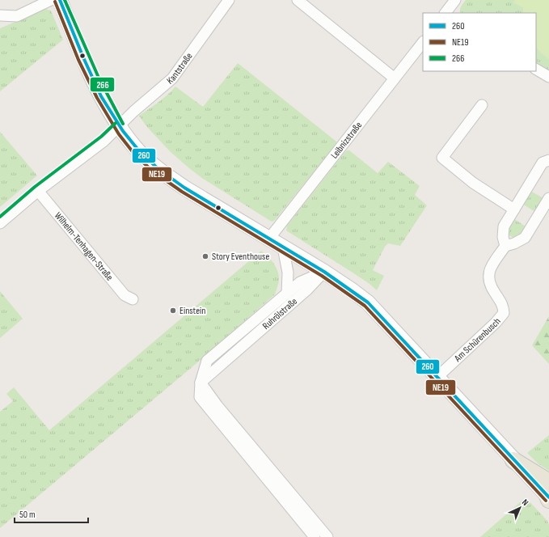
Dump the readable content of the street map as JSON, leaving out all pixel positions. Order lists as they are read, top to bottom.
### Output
{
  "streets": {
    "street": [
      "Kantstraße",
      "Leibnizstraße",
      "Wilhelm-Tenhagen-Straße",
      "Ruhrölstraße",
      "Am Schürenbusch"
    ]
  },
  "places": ["Story Eventhouse", "Einstein"],
  "lines": ["transit line 260", "transit line 266", "transit line NE19"],
  "legend": ["260", "NE19", "266"],
  "scale_bar": "50 m",
  "north": "top right"
}
